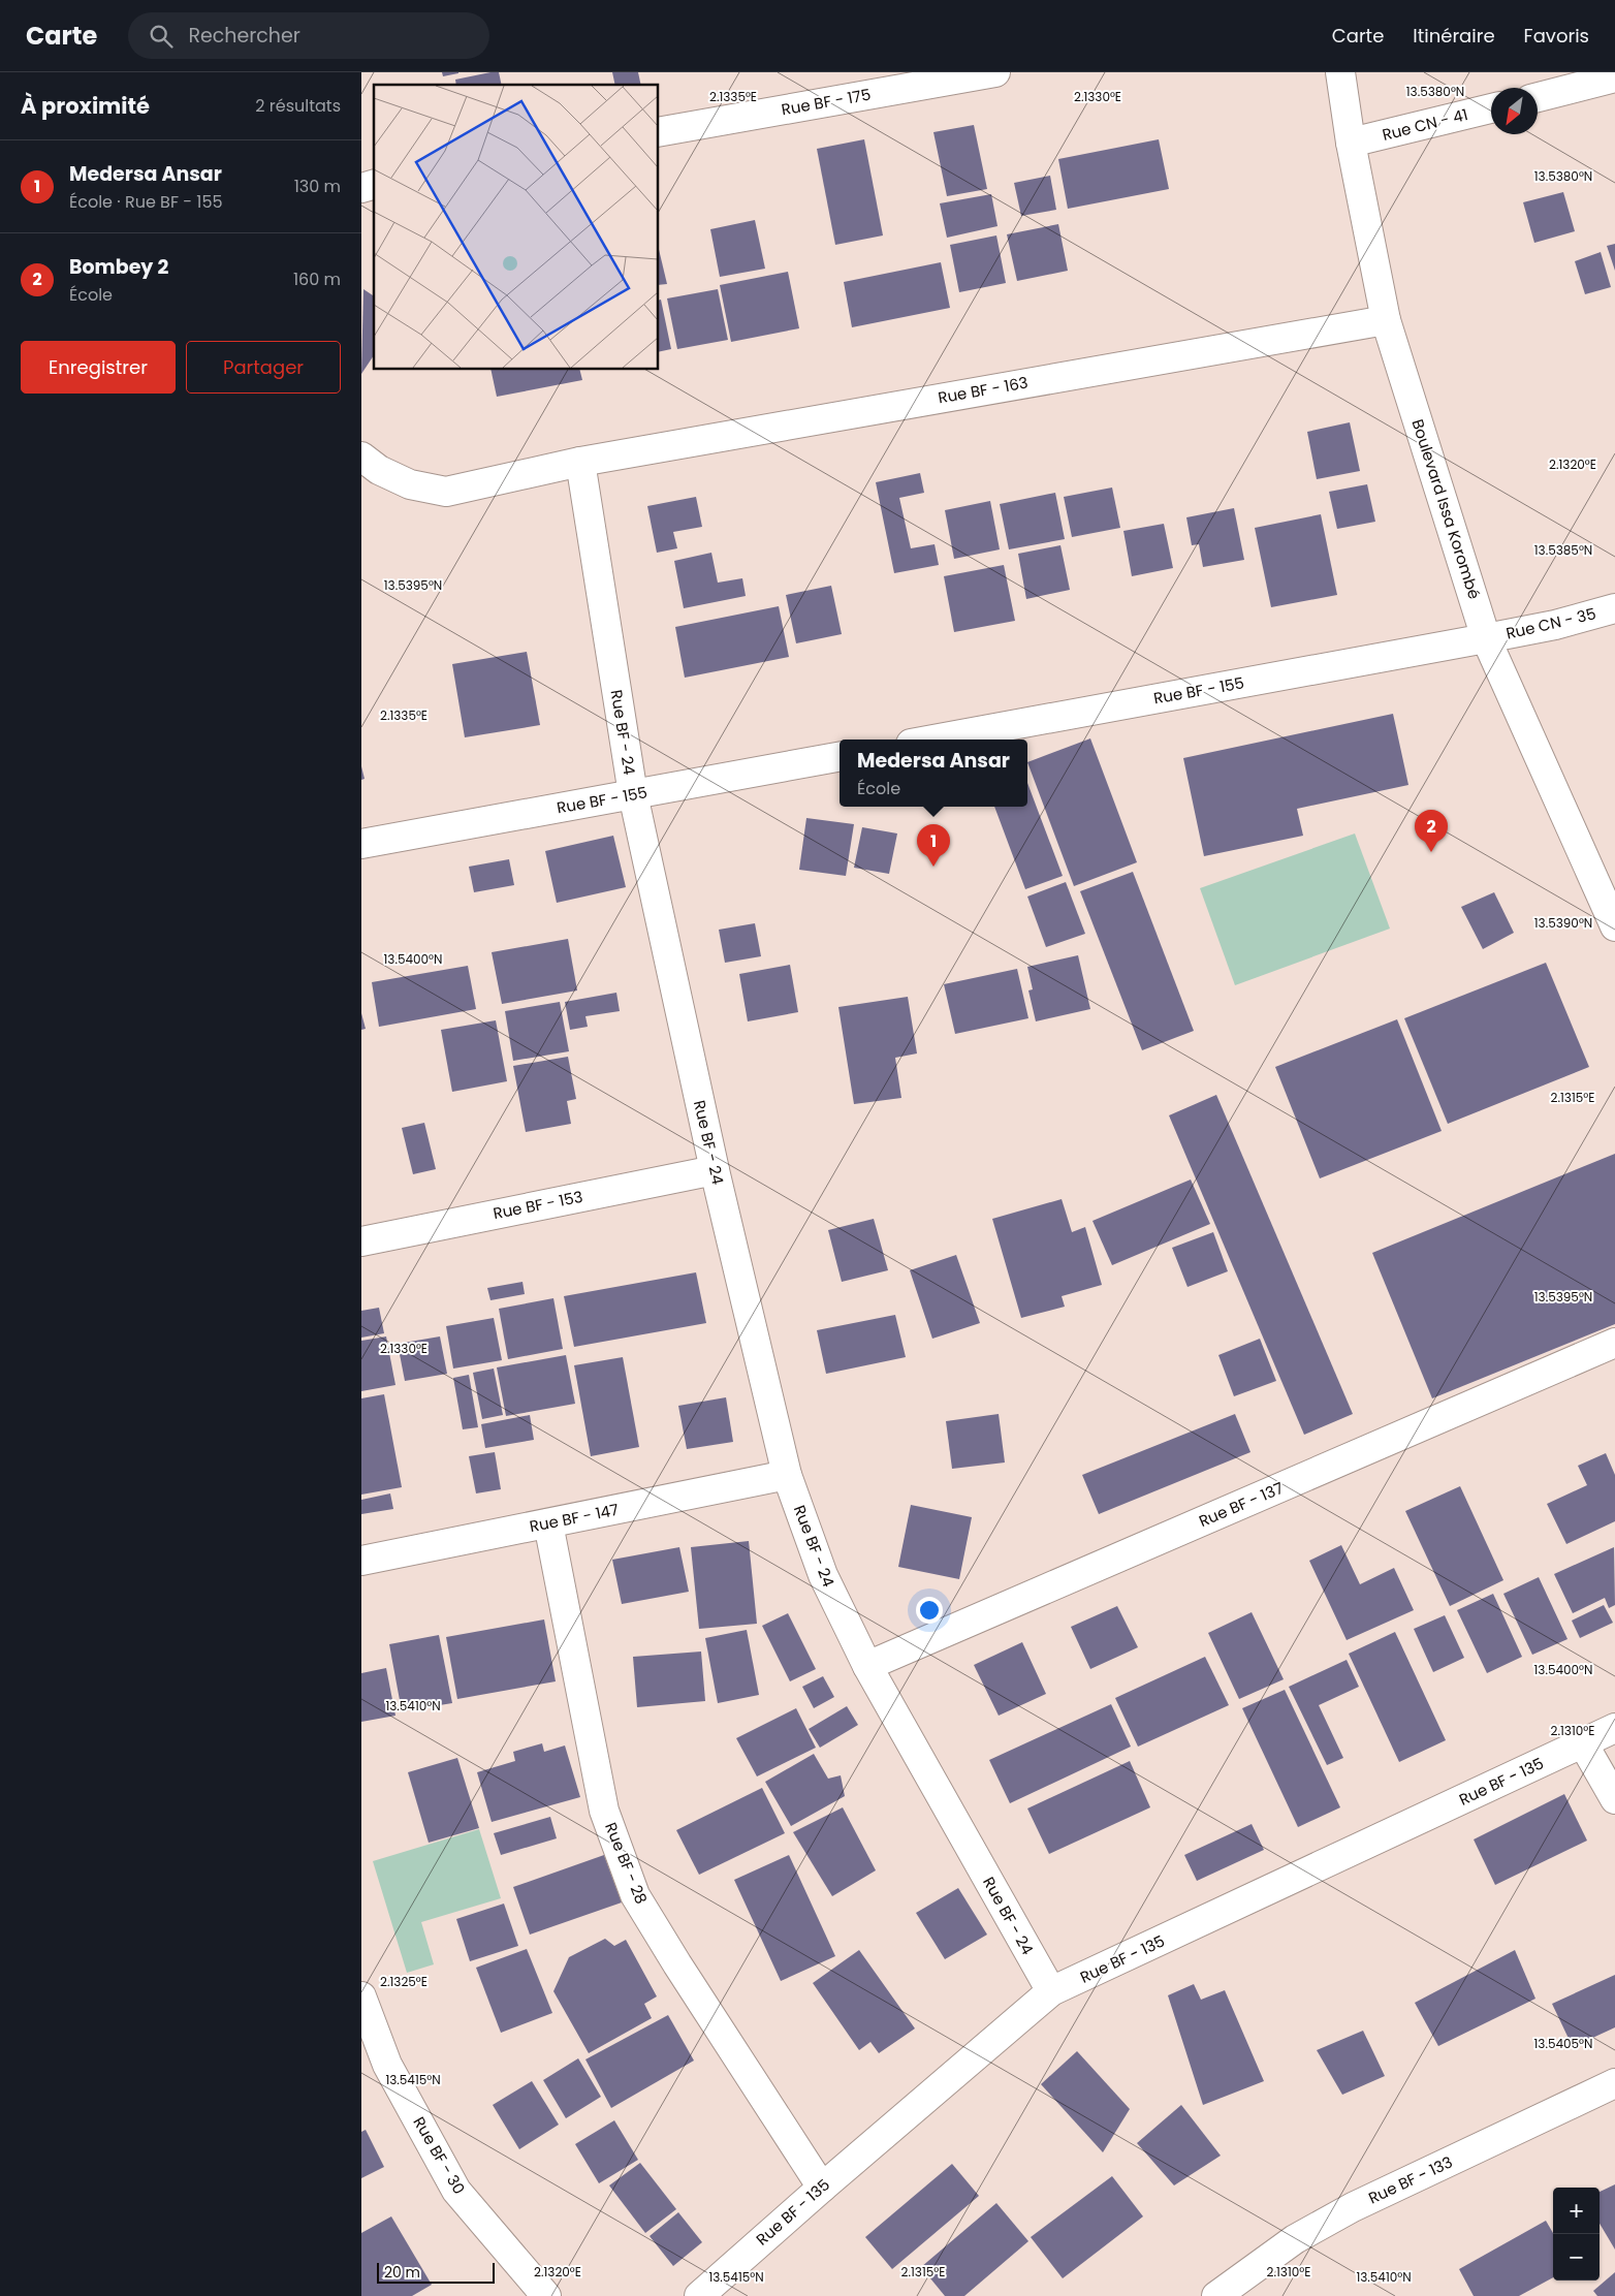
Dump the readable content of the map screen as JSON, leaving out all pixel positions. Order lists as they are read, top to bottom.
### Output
{
  "streets": {
    "street": [
      "Rue BF - 175",
      "Rue CN - 41",
      "Rue BF - 163",
      "Boulevard Issa Korombé",
      "Rue CN - 35",
      "Rue BF - 155",
      "Rue BF - 24",
      "Rue BF - 153",
      "Rue BF - 137",
      "Rue BF - 147",
      "Rue BF - 135",
      "Rue BF - 28",
      "Rue BF - 30",
      "Rue BF - 133"
    ]
  },
  "crossings": [
    ["Rue CN - 41", "Boulevard Issa Korombé"],
    ["Rue BF - 163", "Boulevard Issa Korombé"],
    ["Rue BF - 163", "Rue BF - 24"],
    ["Boulevard Issa Korombé", "Rue CN - 35"],
    ["Boulevard Issa Korombé", "Rue BF - 155"],
    ["Rue CN - 35", "Rue BF - 155"],
    ["Rue BF - 155", "Rue BF - 24"],
    ["Rue BF - 24", "Rue BF - 153"],
    ["Rue BF - 24", "Rue BF - 137"],
    ["Rue BF - 24", "Rue BF - 147"],
    ["Rue BF - 24", "Rue BF - 135"],
    ["Rue BF - 147", "Rue BF - 28"],
    ["Rue BF - 135", "Rue BF - 28"]
  ],
  "scale_bar": "20 m",
  "north": "bottom left",
  "page": {
    "header": "Carte",
    "search": "Rechercher",
    "nav": ["Carte", "Itinéraire", "Favoris"],
    "heading": ["À proximité", "2 résultats"],
    "list": [
      {
        "mark": "1",
        "name": "Medersa Ansar",
        "note": "École · Rue BF - 155",
        "value": "130 m"
      },
      {
        "mark": "2",
        "name": "Bombey 2",
        "note": "École",
        "value": "160 m"
      }
    ],
    "buttons": ["Enregistrer", "Partager"],
    "popup": ["Medersa Ansar", "École"],
    "pins": ["2", "1"],
    "map_buttons": ["+", "−"],
    "scale": "20 m"
  },
  "coordinates": [
    "13.5380°N",
    "2.1335°E",
    "2.1330°E",
    "2.1320°E",
    "13.5385°N",
    "13.5395°N",
    "13.5390°N",
    "13.5400°N",
    "2.1315°E",
    "13.5410°N",
    "2.1310°E",
    "2.1325°E",
    "13.5405°N",
    "13.5415°N"
  ]
}
